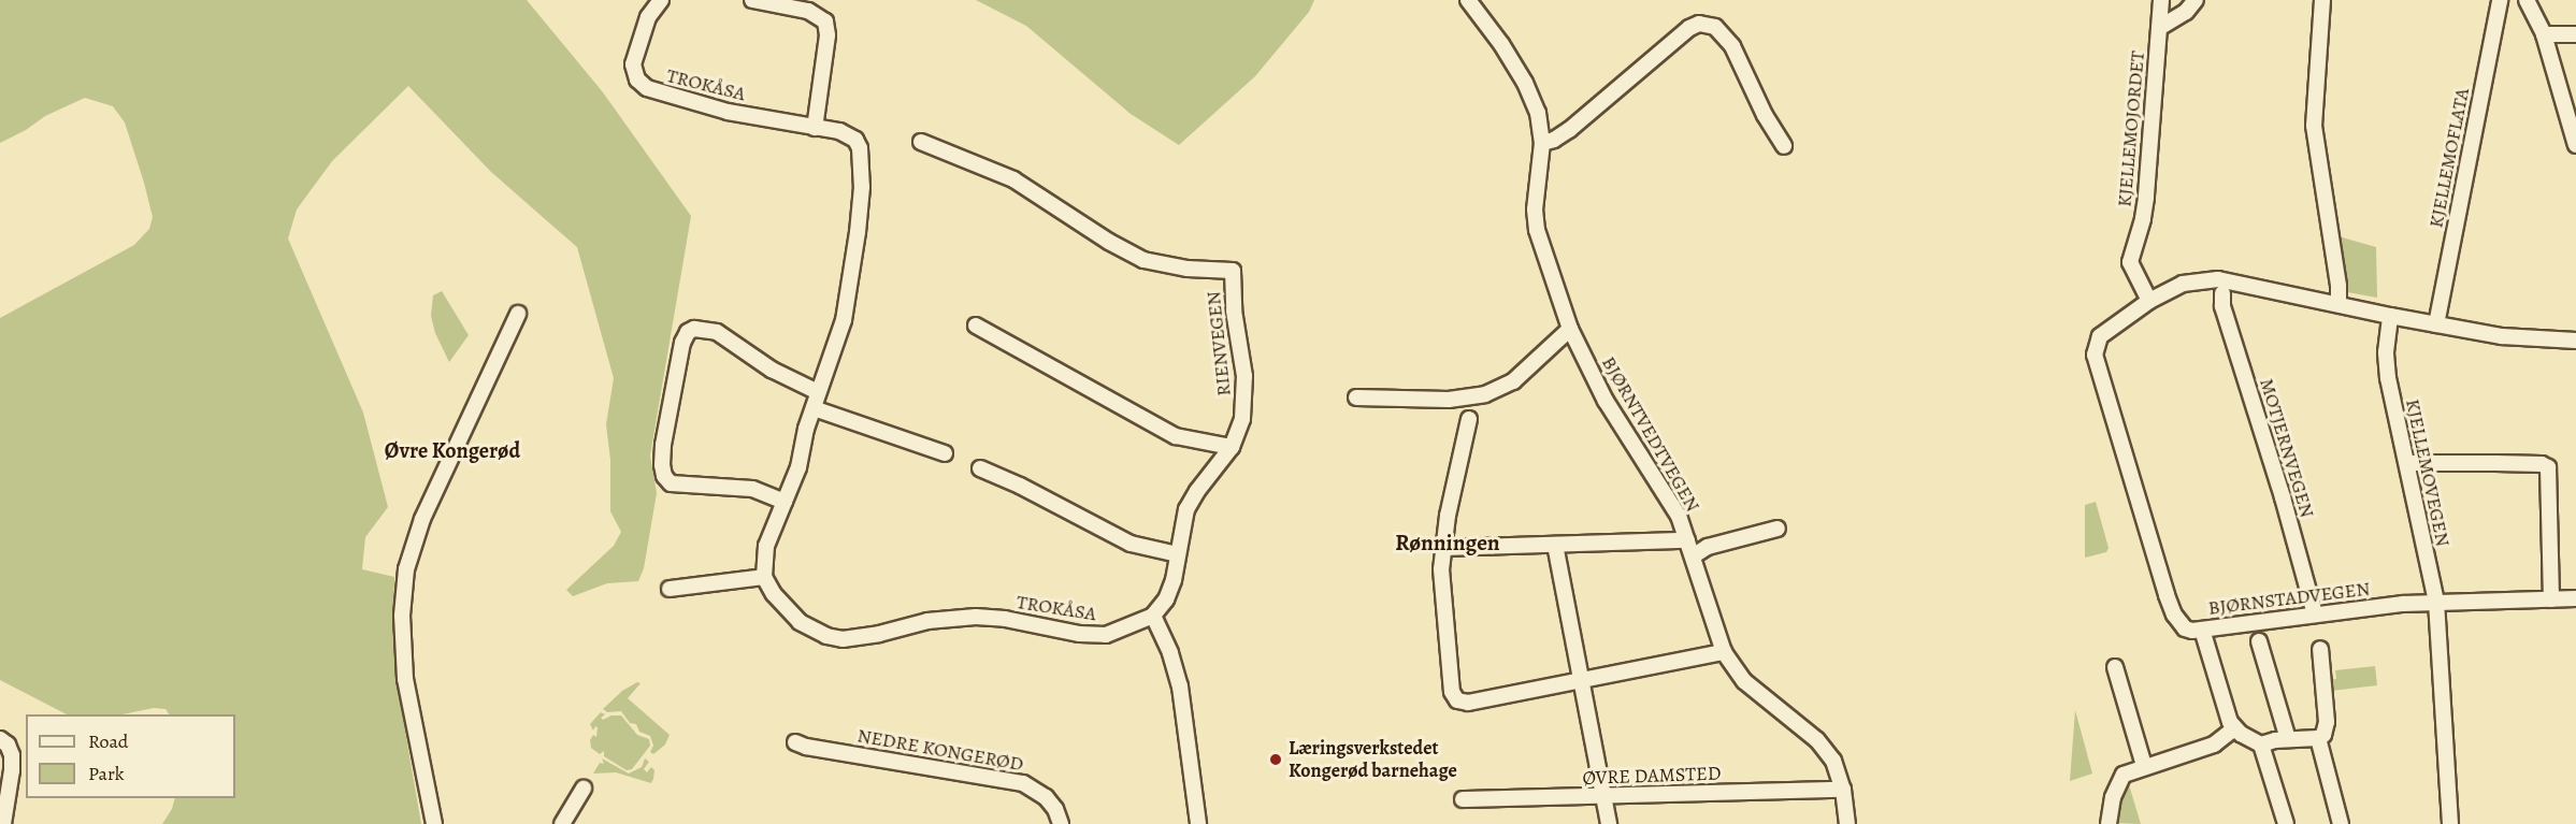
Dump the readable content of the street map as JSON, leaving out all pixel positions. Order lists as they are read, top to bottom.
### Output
{
  "streets": {
    "street": [
      "TROKÅSA",
      "KJELLEMOJORDET",
      "KJELLEMOFLATA",
      "RIENVEGEN",
      "BJØRNTVEDTVEGEN",
      "MOTJERNVEGEN",
      "KJELLEMOVEGEN",
      "BJØRNSTADVEGEN",
      "NEDRE KONGERØD",
      "ØVRE DAMSTED"
    ]
  },
  "crossings": [
    ["TROKÅSA", "RIENVEGEN"],
    ["KJELLEMOJORDET", "BJØRNSTADVEGEN"],
    ["BJØRNTVEDTVEGEN", "ØVRE DAMSTED"],
    ["MOTJERNVEGEN", "BJØRNSTADVEGEN"],
    ["KJELLEMOVEGEN", "BJØRNSTADVEGEN"]
  ],
  "districts": ["Øvre Kongerød", "Rønningen"],
  "places": ["Læringsverkstedet Kongerød barnehage"],
  "legend": ["Road", "Park"]
}
